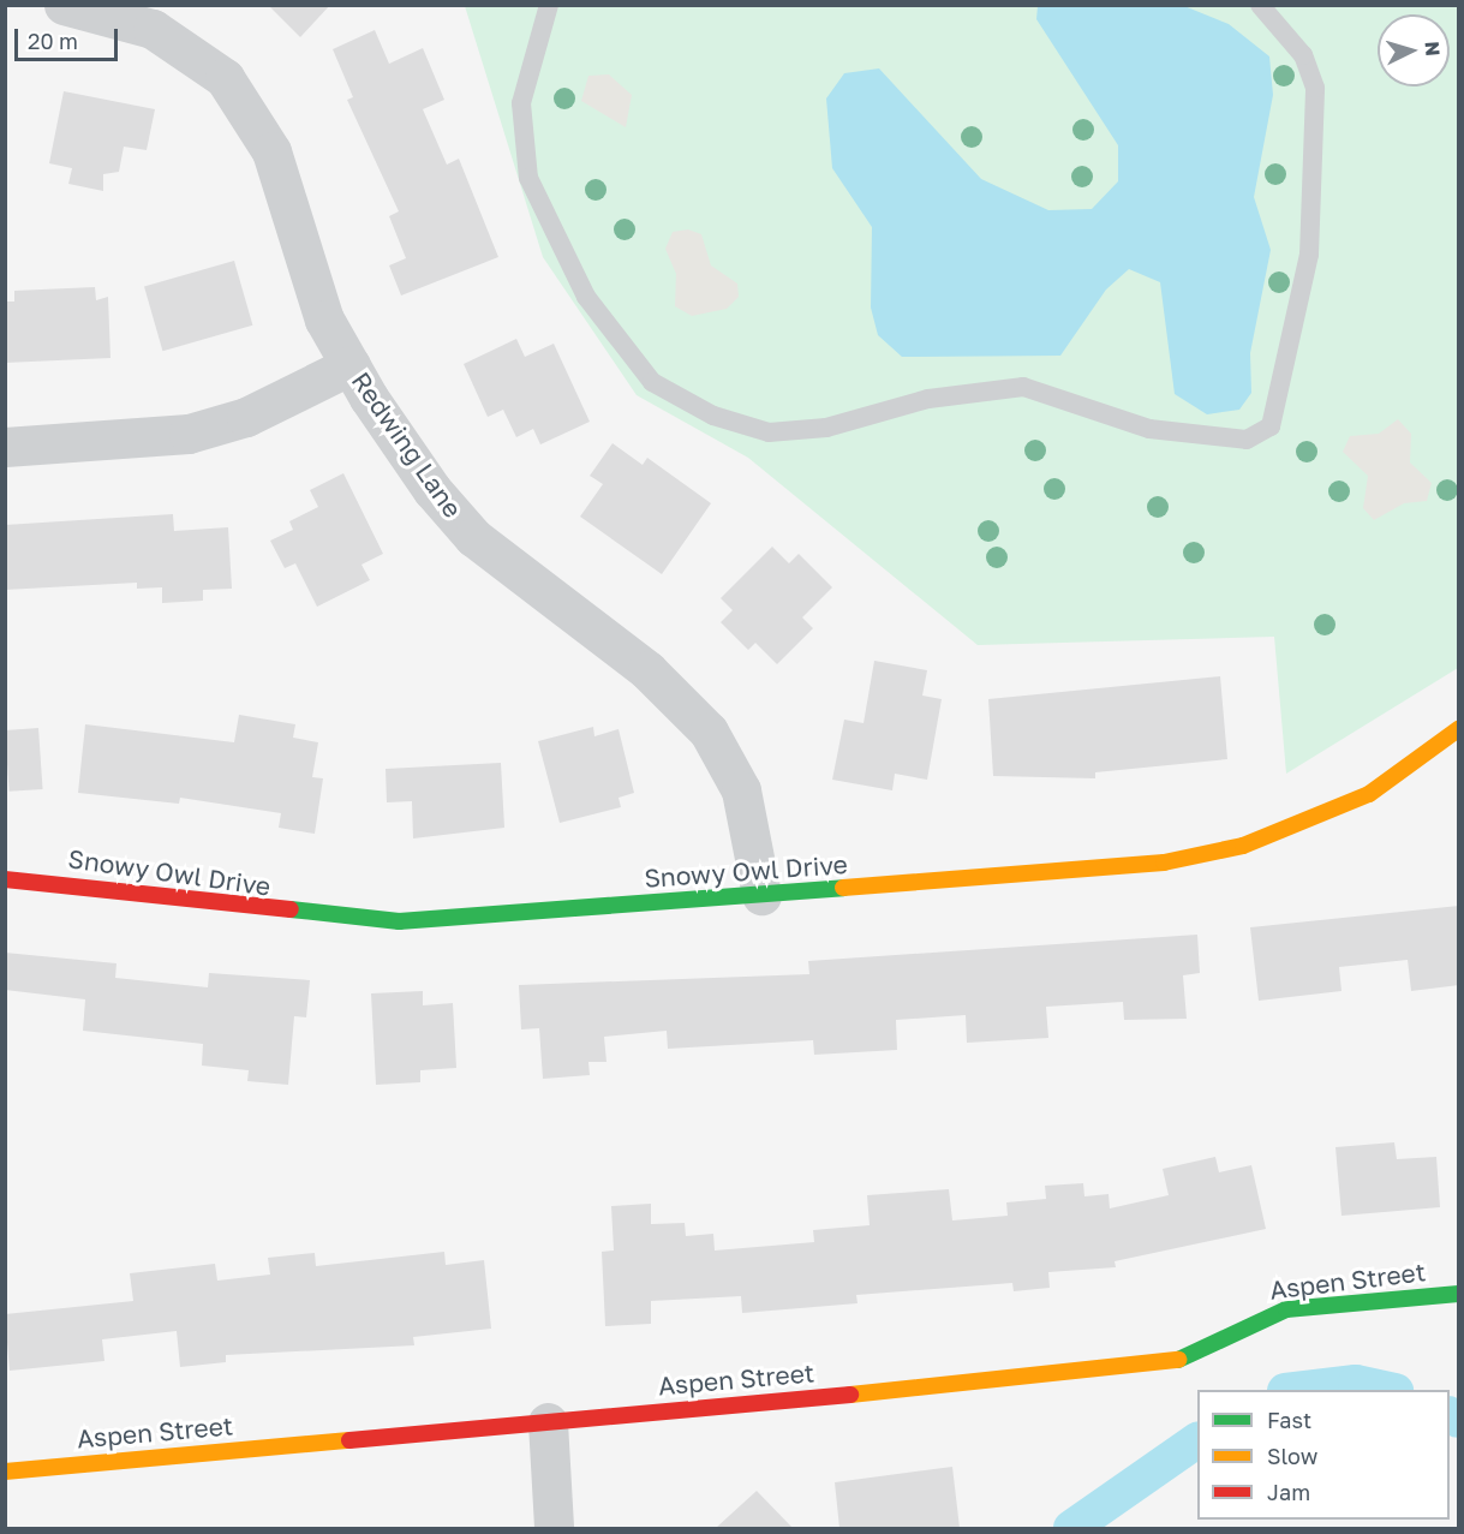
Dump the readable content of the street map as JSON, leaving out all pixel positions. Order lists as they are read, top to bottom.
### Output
{
  "streets": {
    "street": ["Redwing Lane", "Snowy Owl Drive", "Aspen Street"]
  },
  "crossings": [
    ["Redwing Lane", "Snowy Owl Drive"]
  ],
  "legend": ["Fast", "Slow", "Jam"],
  "scale_bar": "20 m",
  "north": "right"
}
